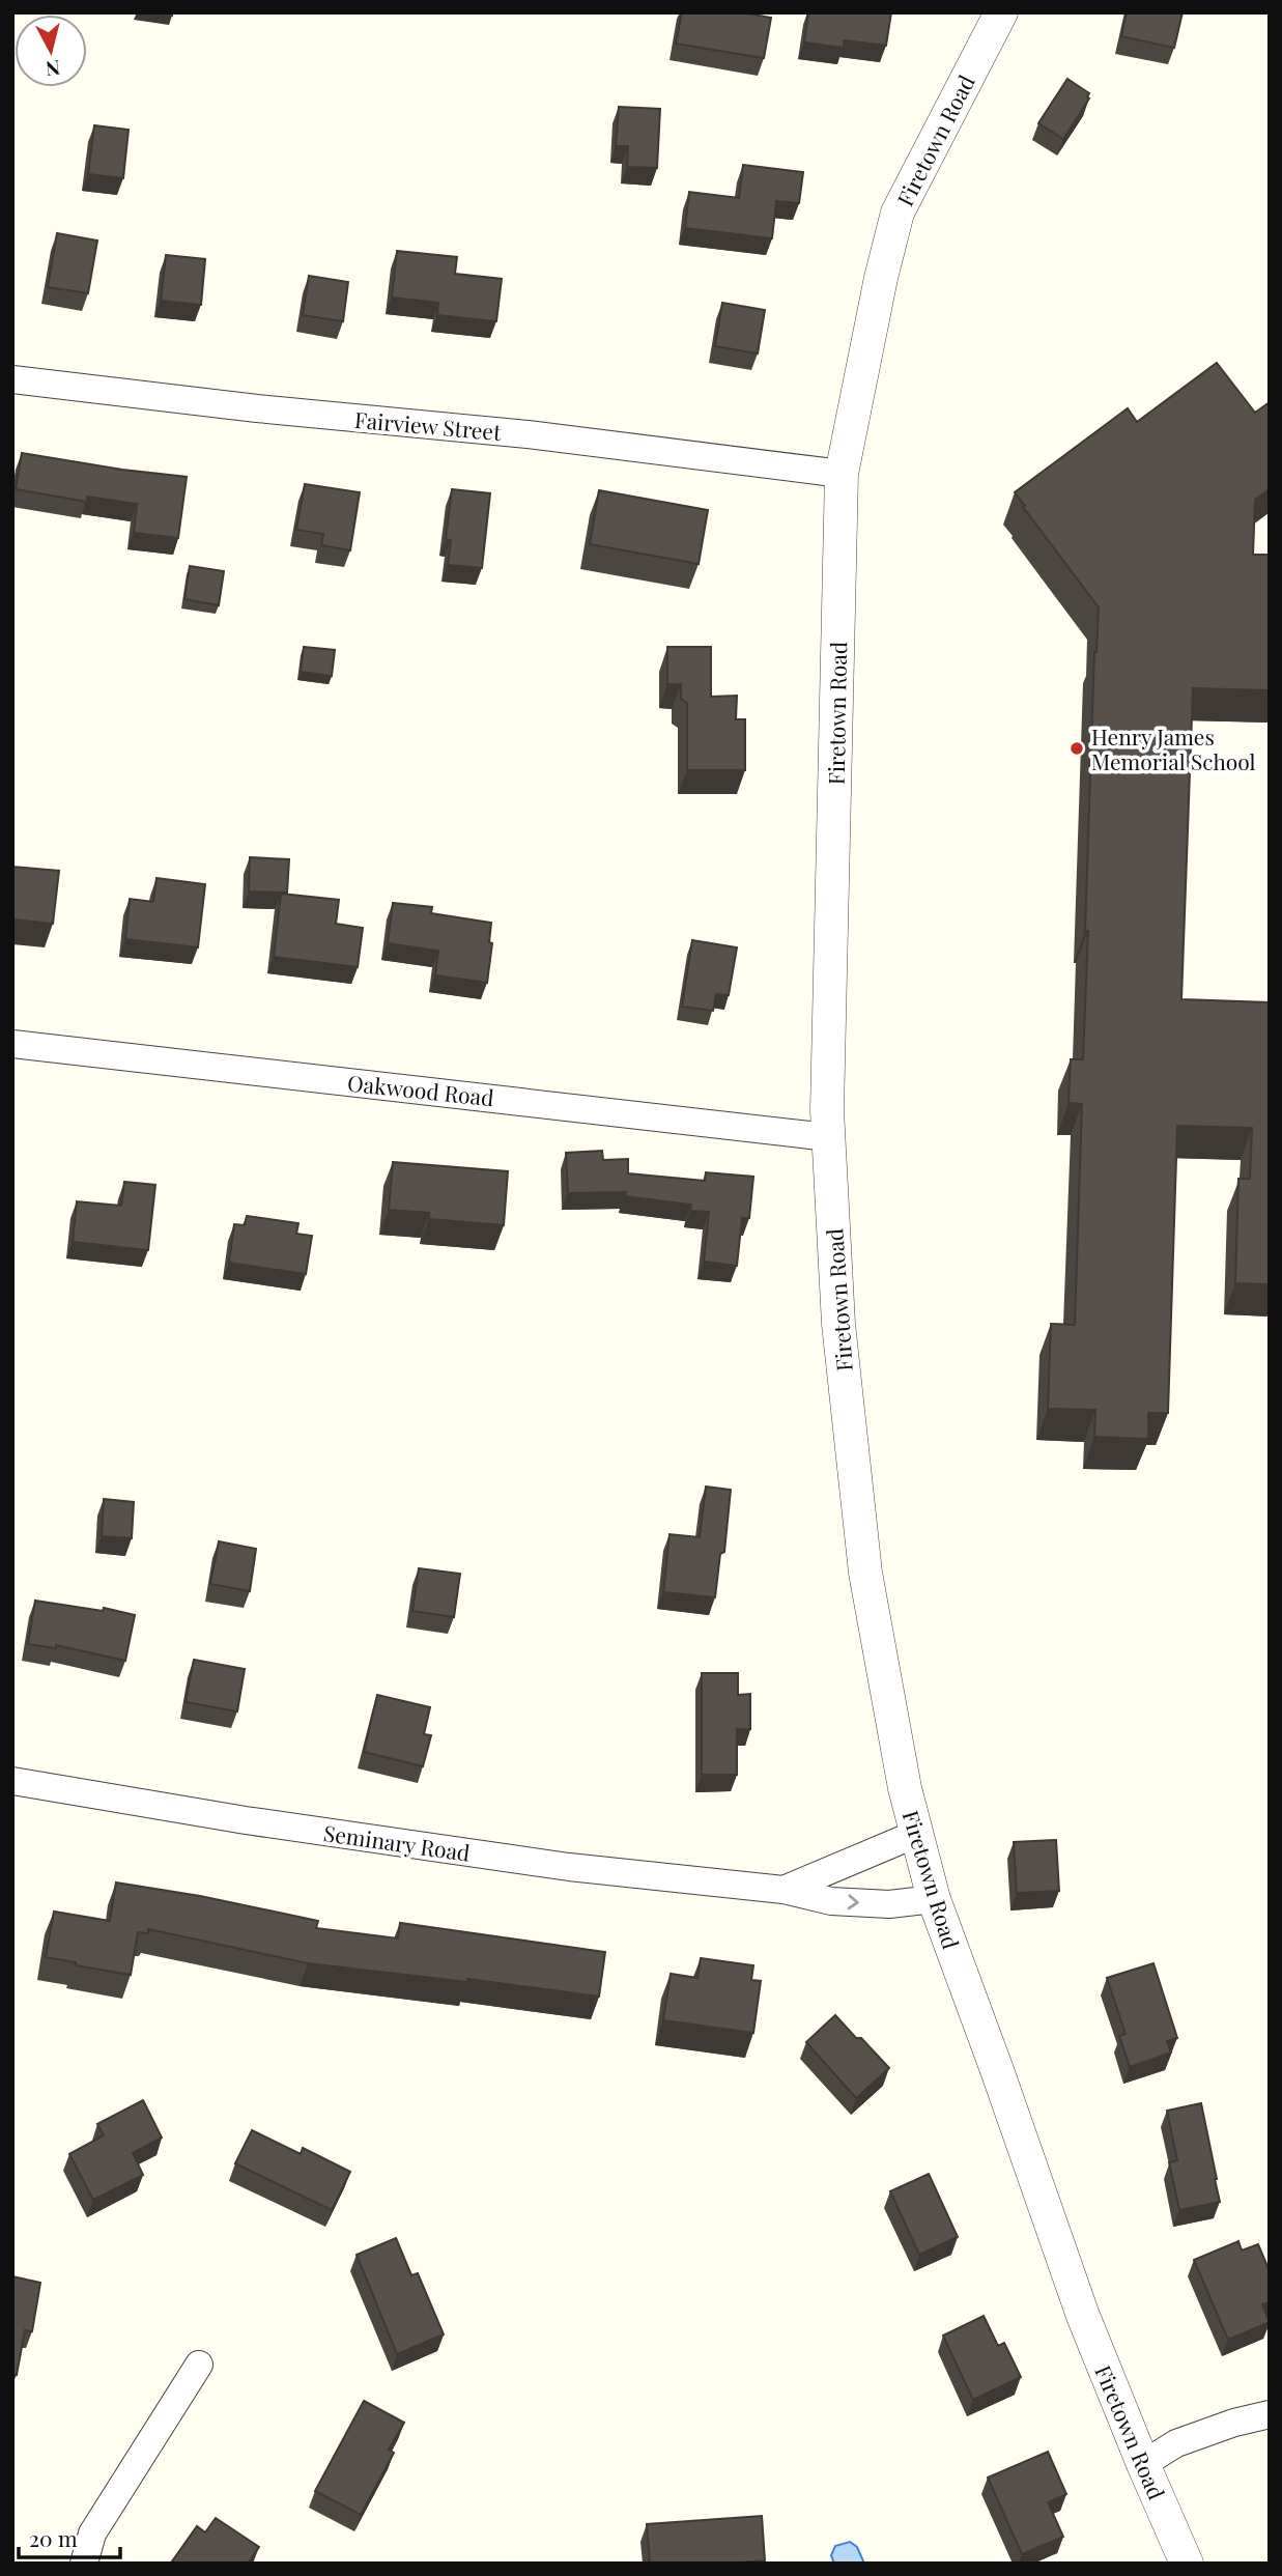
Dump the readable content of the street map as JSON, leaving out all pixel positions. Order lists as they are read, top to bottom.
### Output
{
  "streets": {
    "street": [
      "Firetown Road",
      "Fairview Street",
      "Oakwood Road",
      "Seminary Road"
    ]
  },
  "crossings": [
    ["Firetown Road", "Fairview Street"],
    ["Firetown Road", "Oakwood Road"],
    ["Firetown Road", "Seminary Road"]
  ],
  "places": ["Henry James Memorial School"],
  "scale_bar": "20 m",
  "north": "bottom"
}
